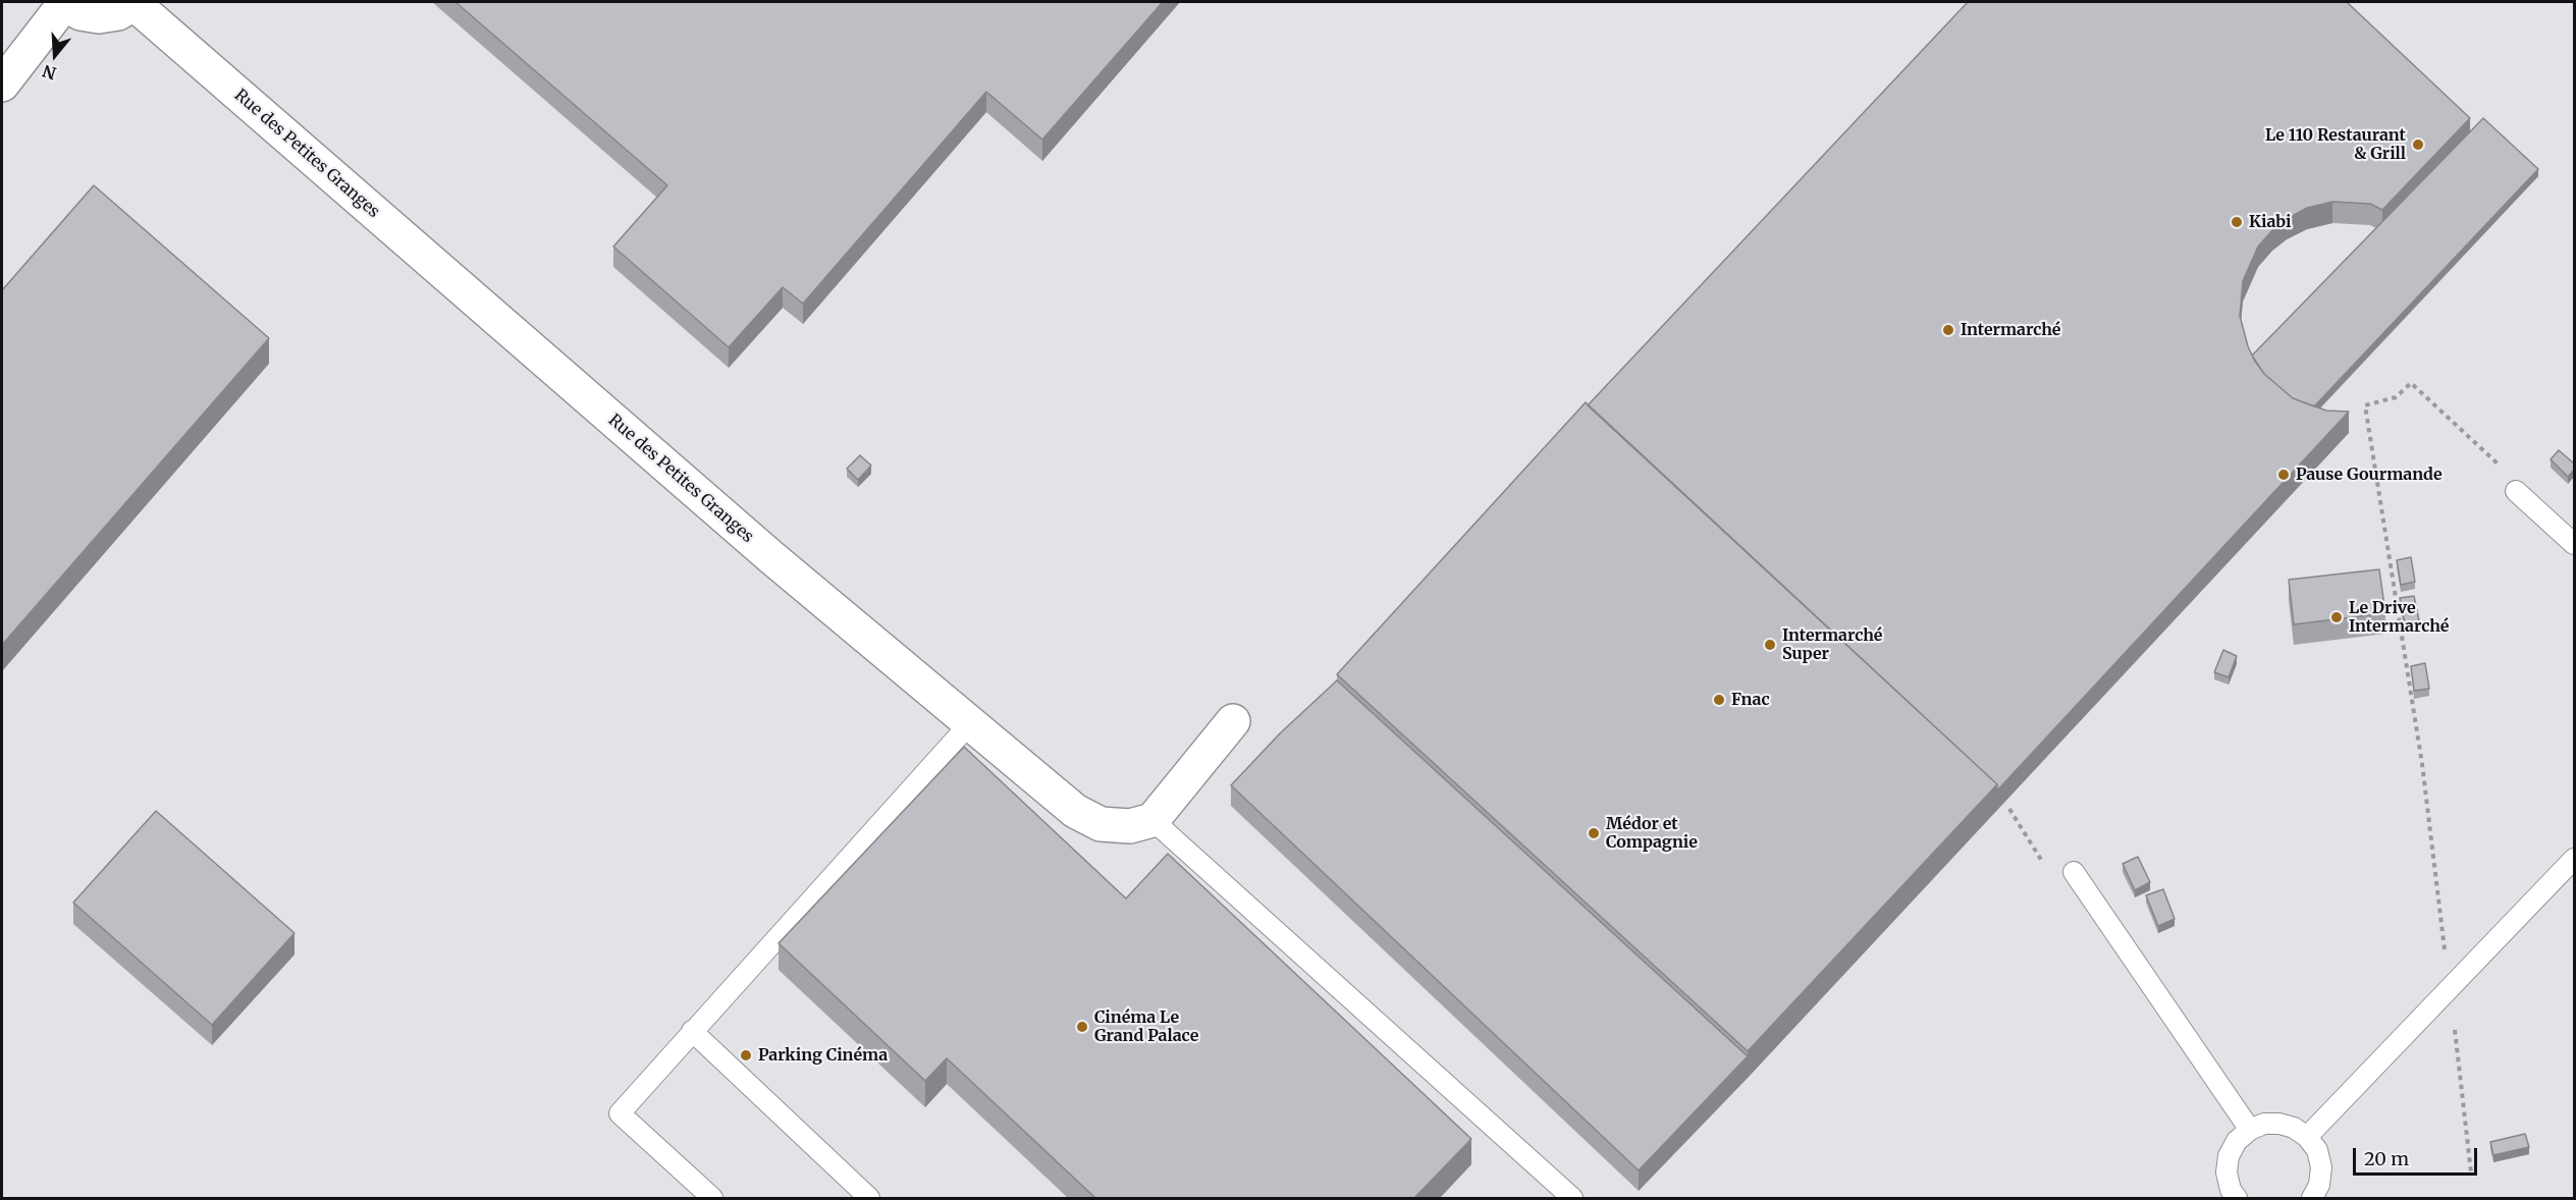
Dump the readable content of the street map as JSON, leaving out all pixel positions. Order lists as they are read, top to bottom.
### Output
{
  "streets": {
    "street": ["Rue des Petites Granges"]
  },
  "places": [
    "Le 110 Restaurant & Grill",
    "Kiabi",
    "Intermarché",
    "Pause Gourmande",
    "Le Drive Intermarché",
    "Intermarché Super",
    "Fnac",
    "Médor et Compagnie",
    "Cinéma Le Grand Palace",
    "Parking Cinéma"
  ],
  "scale_bar": "20 m",
  "north": "bottom"
}
